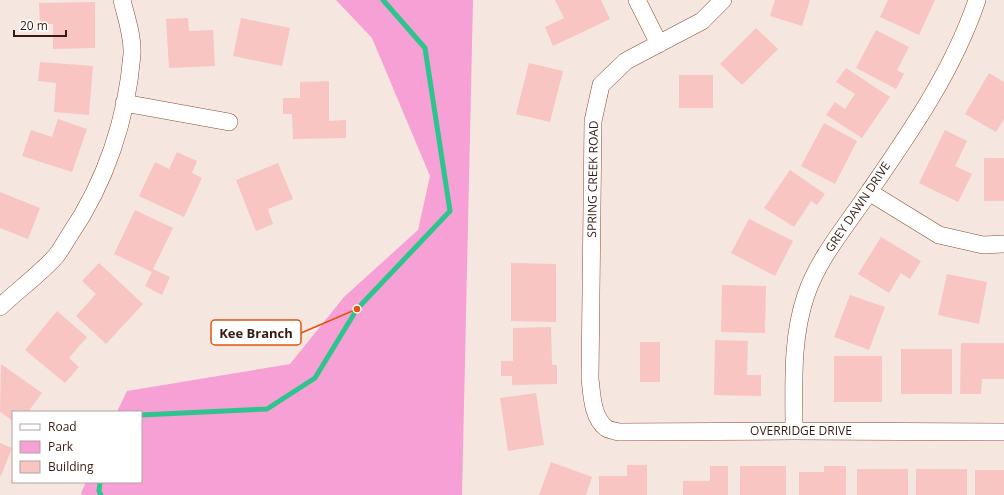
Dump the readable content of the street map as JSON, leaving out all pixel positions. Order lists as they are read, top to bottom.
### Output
{
  "streets": {
    "street": ["SPRING CREEK ROAD", "GREY DAWN DRIVE", "OVERRIDGE DRIVE"]
  },
  "crossings": [
    ["SPRING CREEK ROAD", "OVERRIDGE DRIVE"],
    ["GREY DAWN DRIVE", "OVERRIDGE DRIVE"]
  ],
  "places": ["Kee Branch"],
  "legend": ["Road", "Park", "Building"],
  "scale_bar": "20 m"
}
